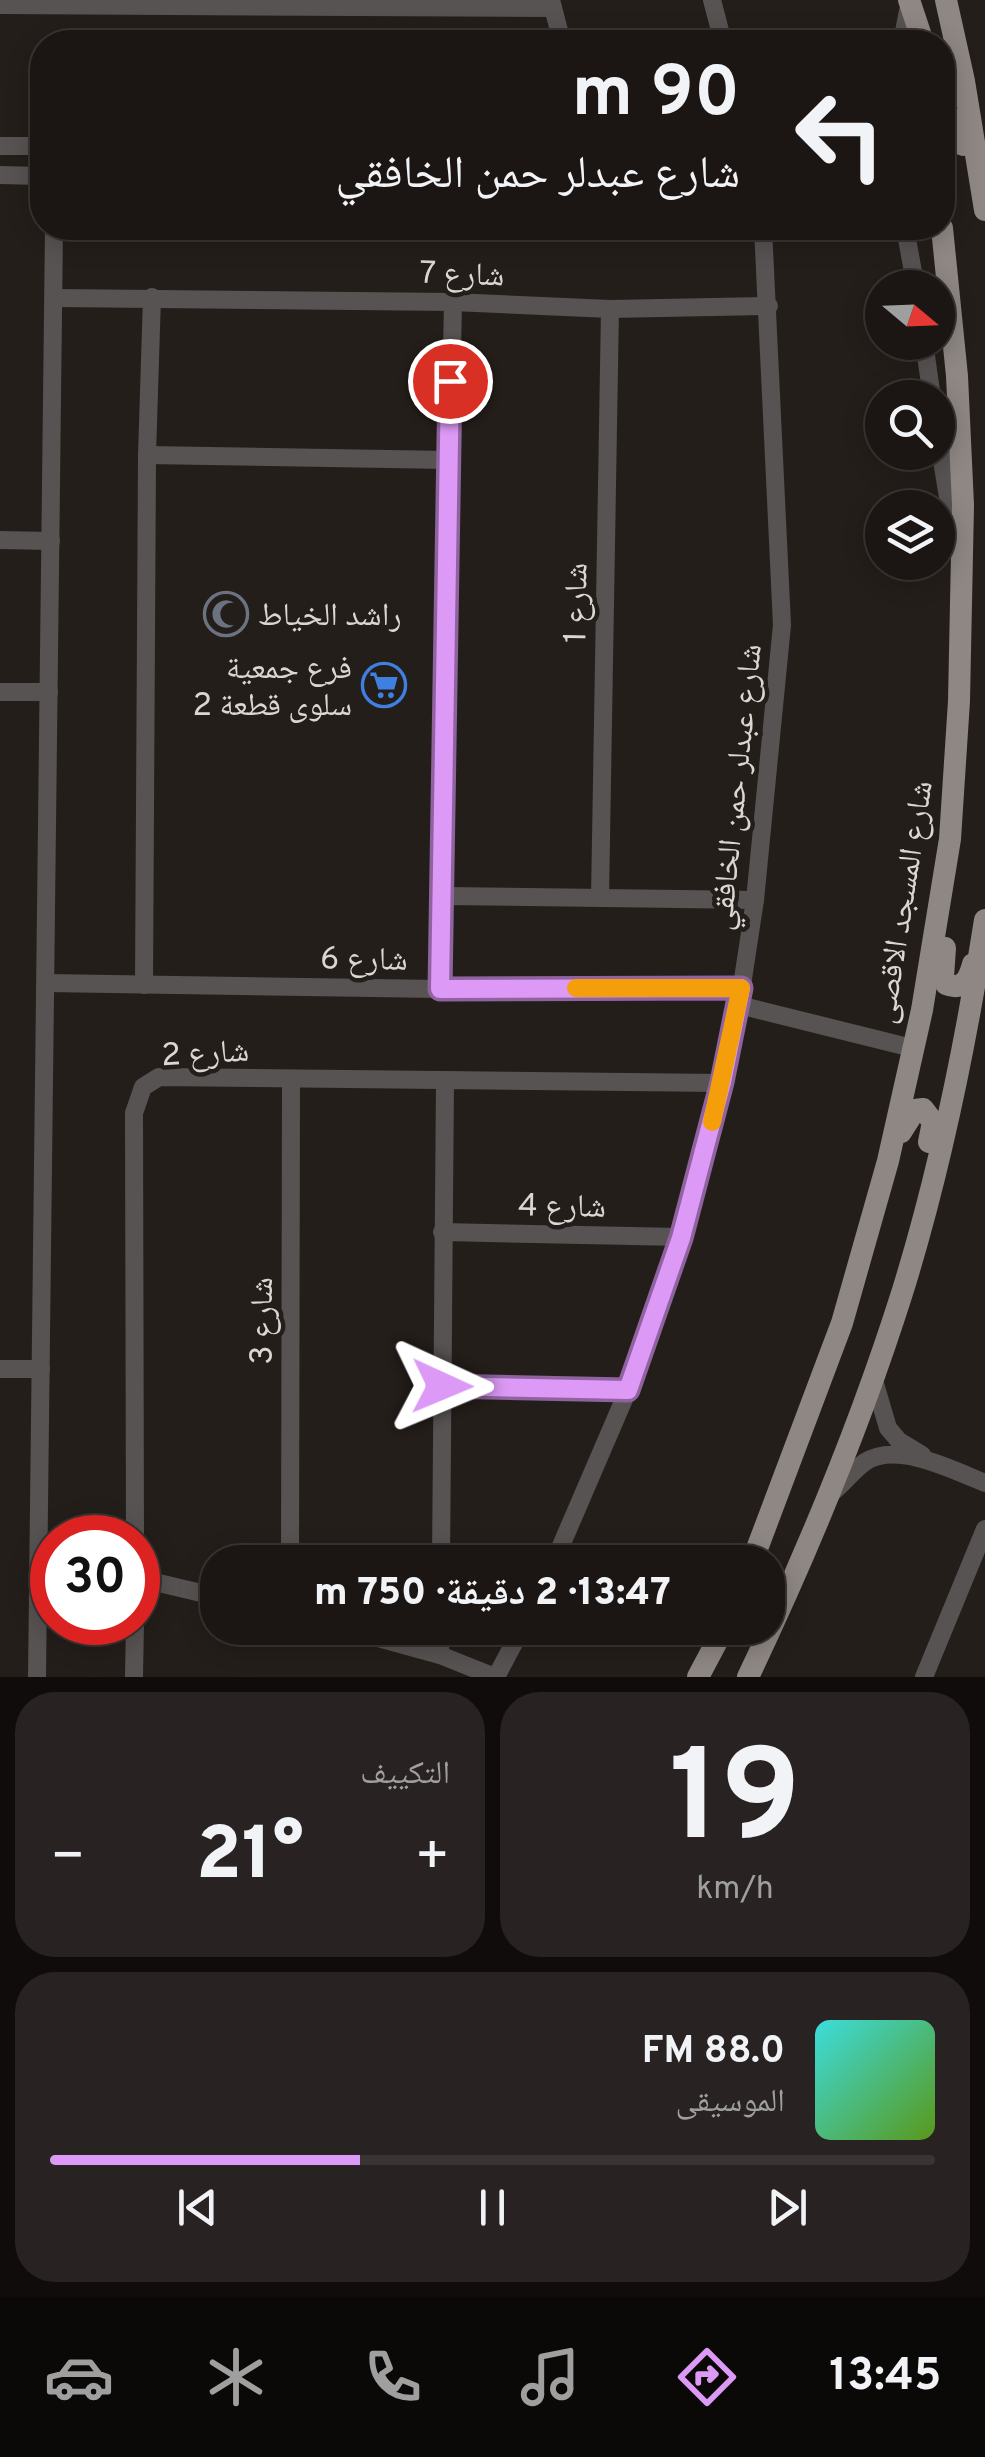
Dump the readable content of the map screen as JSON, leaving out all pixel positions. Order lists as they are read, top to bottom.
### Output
{
  "streets": {
    "main road": ["شارع المسجد الاقصى"],
    "street": [
      "شارع 7",
      "شارع 1",
      "شارع عبدلر حمن الخافقي",
      "شارع 6",
      "شارع 2",
      "شارع 4",
      "شارع 3"
    ]
  },
  "crossings": [
    ["شارع 7", "شارع 1"],
    ["شارع 7", "شارع عبدلر حمن الخافقي"],
    ["شارع عبدلر حمن الخافقي", "شارع 6"],
    ["شارع عبدلر حمن الخافقي", "شارع 2"],
    ["شارع عبدلر حمن الخافقي", "شارع 4"],
    ["شارع المسجد الاقصى", "شارع 6"],
    ["شارع 2", "شارع 3"]
  ],
  "places": {
    "mosque": ["راشد الخياط"],
    "supermarket": ["فرع جمعية سلوى قطعة 2"]
  },
  "north": "right",
  "page": {
    "turn": ["90 m", "شارع عبدلر حمن الخافقي"],
    "limit": "30",
    "trip": "13:47 · 2 دقيقة · 750 m",
    "tile": [
      ["19", "km/h"],
      "التكييف"
    ],
    "heat": ["−", "21°", "+"],
    "song": ["88.0 FM", "الموسيقى"],
    "tabs": "13:45"
  }
}
